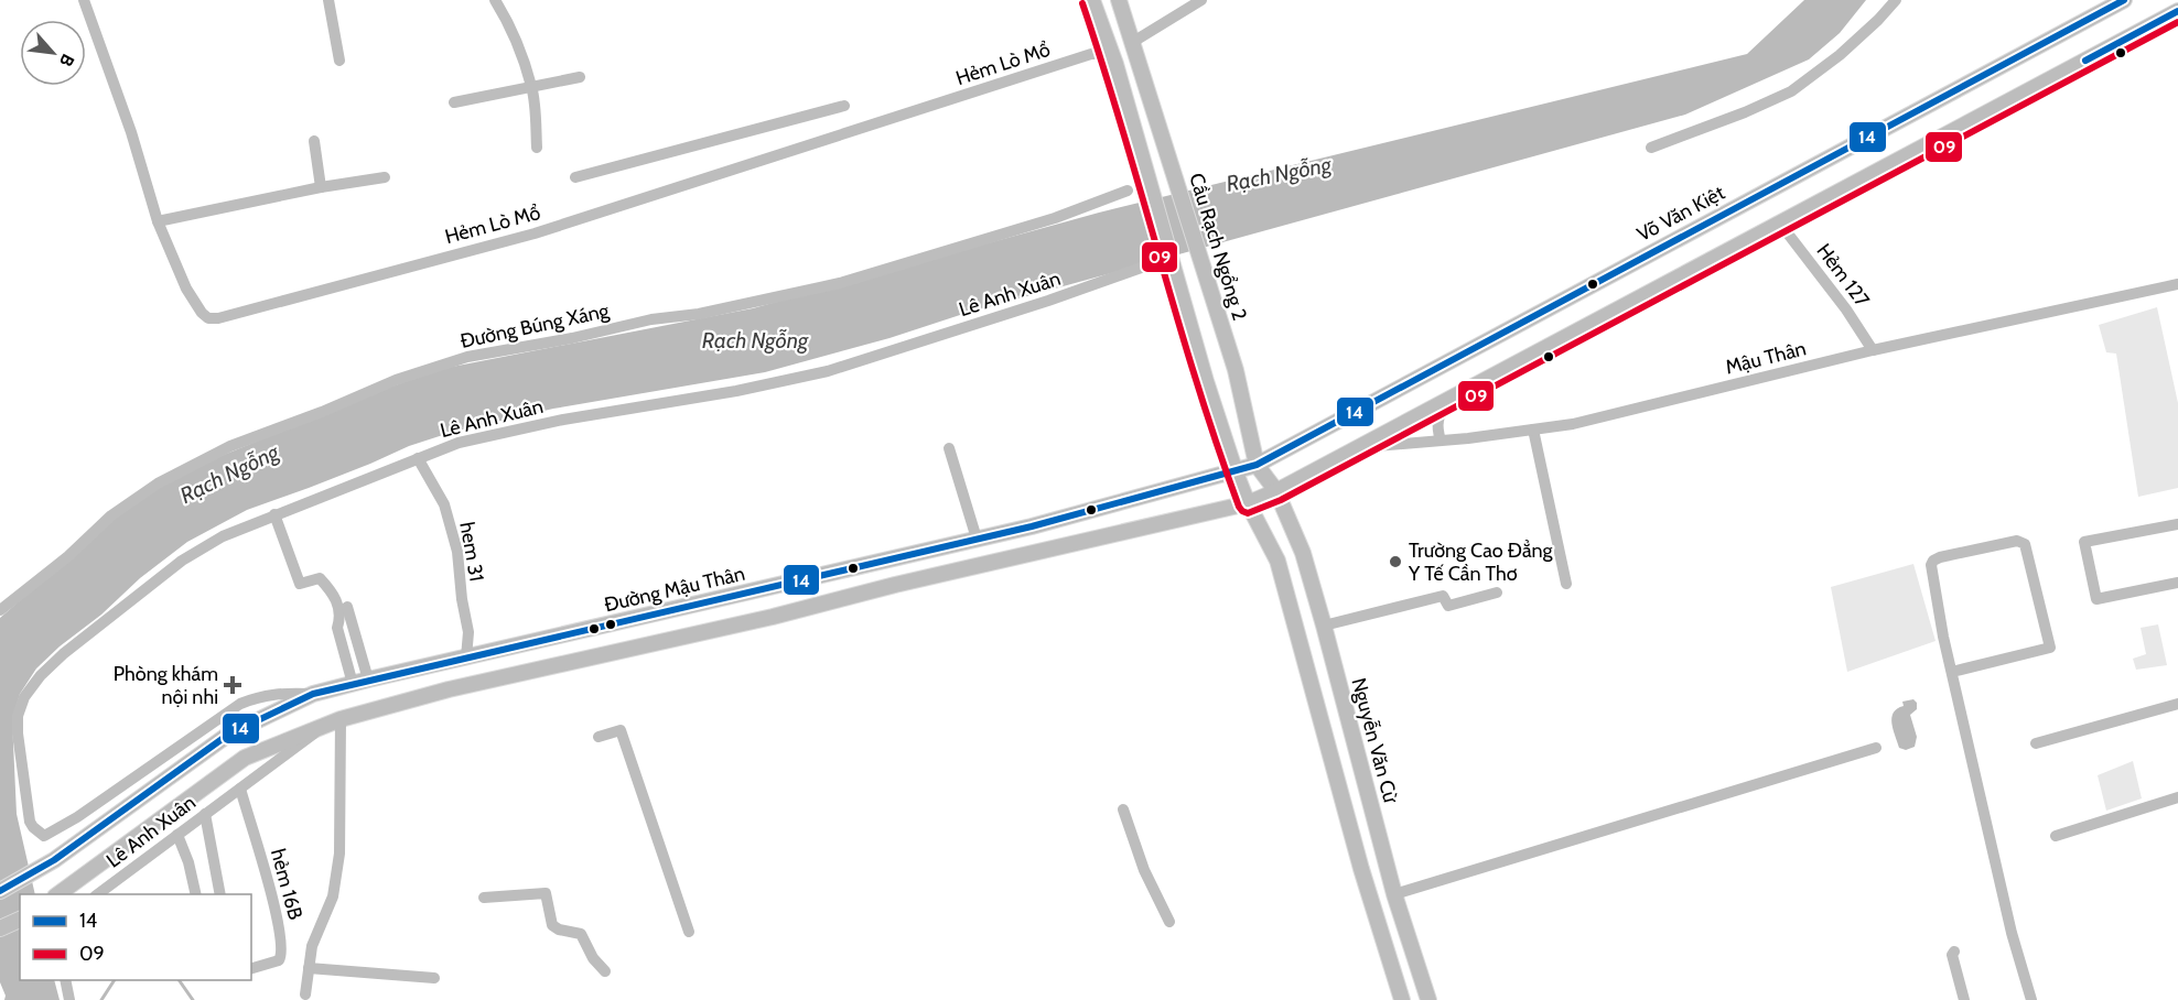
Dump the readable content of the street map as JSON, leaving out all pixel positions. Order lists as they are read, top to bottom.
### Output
{
  "streets": {
    "main road": [
      "Võ Văn Kiệt",
      "Cầu Rạch Ngổng 2",
      "Đường Mậu Thân",
      "Nguyễn Văn Cừ"
    ],
    "street": [
      "Hẻm Lò Mổ",
      "Hẻm 127",
      "Lê Anh Xuân",
      "Đường Búng Xáng",
      "Mậu Thân",
      "hem 31",
      "hẻm 16B"
    ]
  },
  "crossings": [
    ["Võ Văn Kiệt", "Cầu Rạch Ngổng 2"],
    ["Võ Văn Kiệt", "Đường Mậu Thân"],
    ["Võ Văn Kiệt", "Nguyễn Văn Cừ"],
    ["Cầu Rạch Ngổng 2", "Nguyễn Văn Cừ"],
    ["Hẻm 127", "Mậu Thân"],
    ["Lê Anh Xuân", "hem 31"],
    ["Lê Anh Xuân", "Đường Mậu Thân"],
    ["Lê Anh Xuân", "hẻm 16B"],
    ["hem 31", "Đường Mậu Thân"]
  ],
  "water": ["Rạch Ngỗng"],
  "places": {
    "other": ["Trường Cao Đẳng Y Tế Cần Thơ"],
    "health": ["Phòng khám nội nhi"]
  },
  "lines": ["transit line 14", "transit line 09"],
  "legend": ["14", "09"],
  "north": "bottom right"
}
